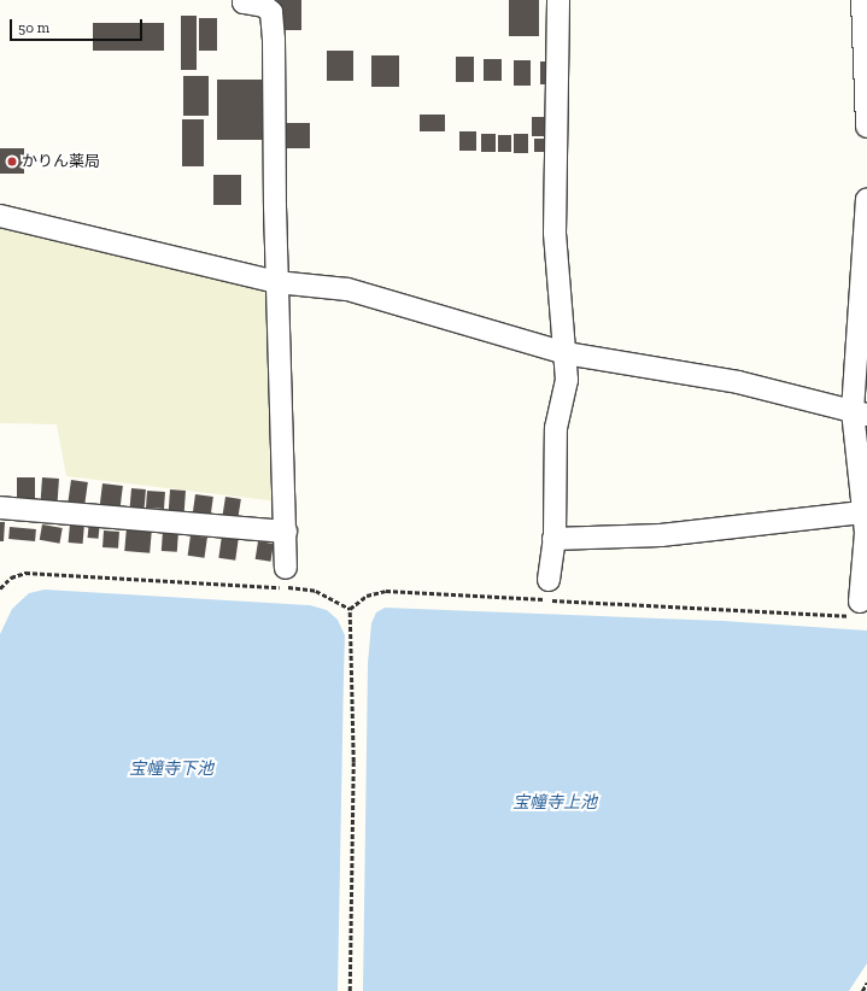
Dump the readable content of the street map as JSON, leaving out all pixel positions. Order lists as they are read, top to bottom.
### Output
{
  "water": ["宝幢寺下池", "宝幢寺上池"],
  "places": ["かりん薬局"],
  "scale_bar": "50 m"
}
